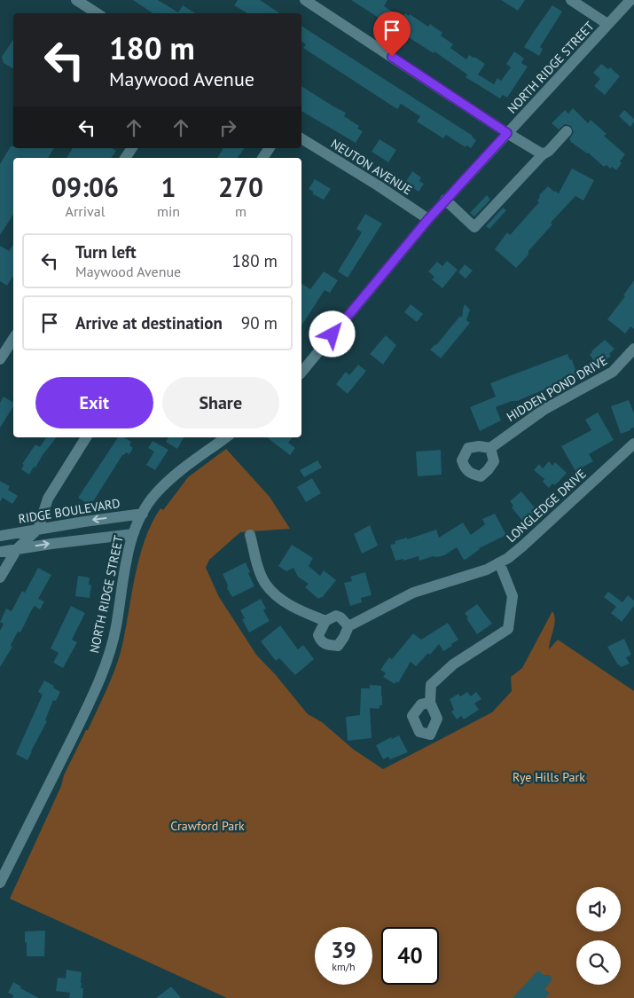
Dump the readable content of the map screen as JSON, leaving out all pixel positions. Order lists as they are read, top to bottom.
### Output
{
  "streets": {
    "street": [
      "NORTH RIDGE STREET",
      "NEUTON AVENUE",
      "HIDDEN POND DRIVE",
      "LONGLEDGE DRIVE",
      "RIDGE BOULEVARD"
    ]
  },
  "crossings": [
    ["NORTH RIDGE STREET", "NEUTON AVENUE"],
    ["NORTH RIDGE STREET", "RIDGE BOULEVARD"]
  ],
  "parks": ["Rye Hills Park", "Crawford Park"],
  "page": {
    "turn": ["180 m", "Maywood Avenue"],
    "eta": [
      "09:06",
      "Arrival",
      "1",
      "min",
      "270",
      "m"
    ],
    "list": [
      {
        "name": "Turn left",
        "note": "Maywood Avenue",
        "value": "180 m"
      },
      {
        "name": "Arrive at destination",
        "value": "90 m"
      }
    ],
    "buttons": ["Exit", "Share"],
    "speed": "39 km/h",
    "limit": "40"
  }
}
